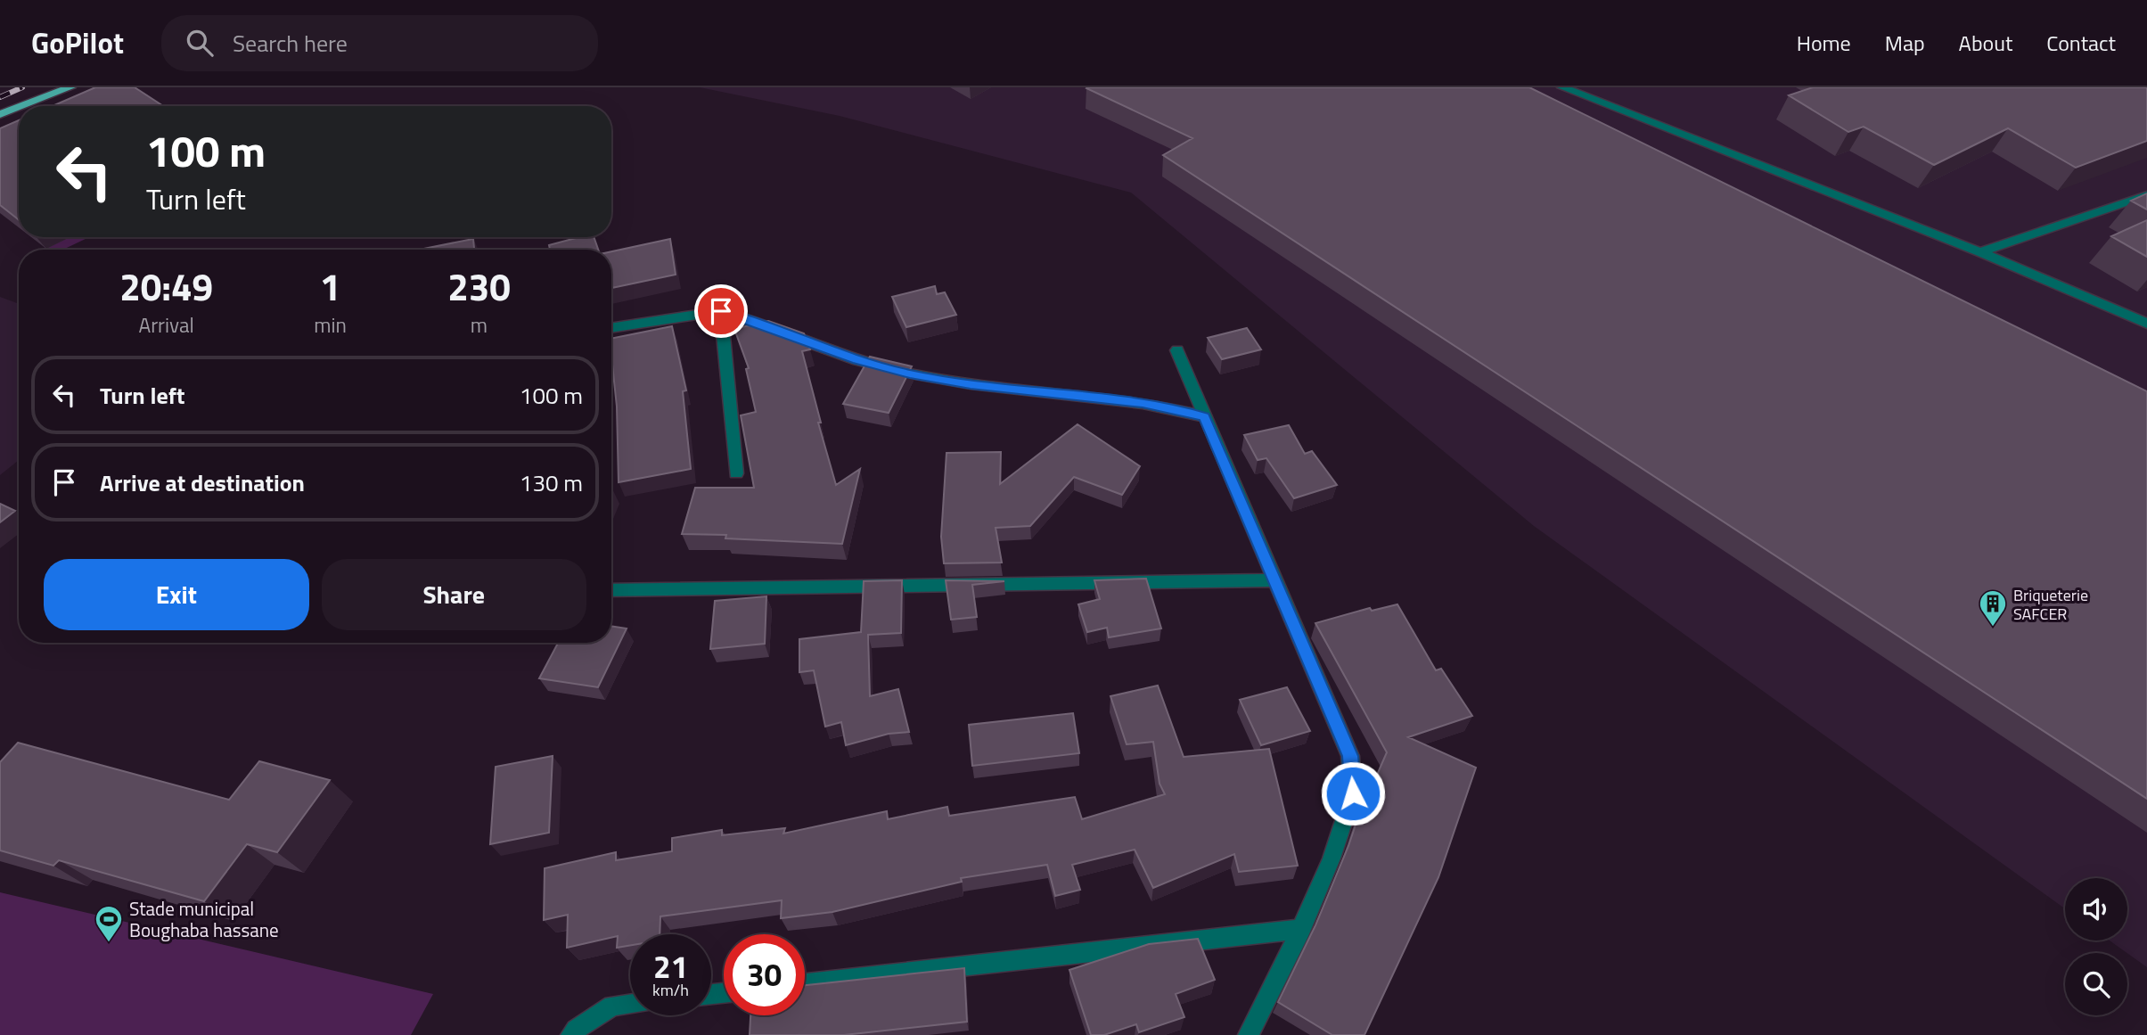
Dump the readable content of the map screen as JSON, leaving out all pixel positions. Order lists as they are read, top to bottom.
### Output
{
  "places": {
    "building": ["Briqueterie SAFCER"],
    "sports": ["Stade municipal Boughaba hassane"]
  },
  "page": {
    "header": "GoPilot",
    "search": "Search here",
    "nav": [
      "Home",
      "Map",
      "About",
      "Contact"
    ],
    "turn": ["100 m", "Turn left"],
    "eta": [
      "20:49",
      "Arrival",
      "1",
      "min",
      "230",
      "m"
    ],
    "list": [
      {
        "name": "Turn left",
        "value": "100 m"
      },
      {
        "name": "Arrive at destination",
        "value": "130 m"
      }
    ],
    "buttons": ["Exit", "Share"],
    "speed": "21 km/h",
    "limit": "30"
  }
}
